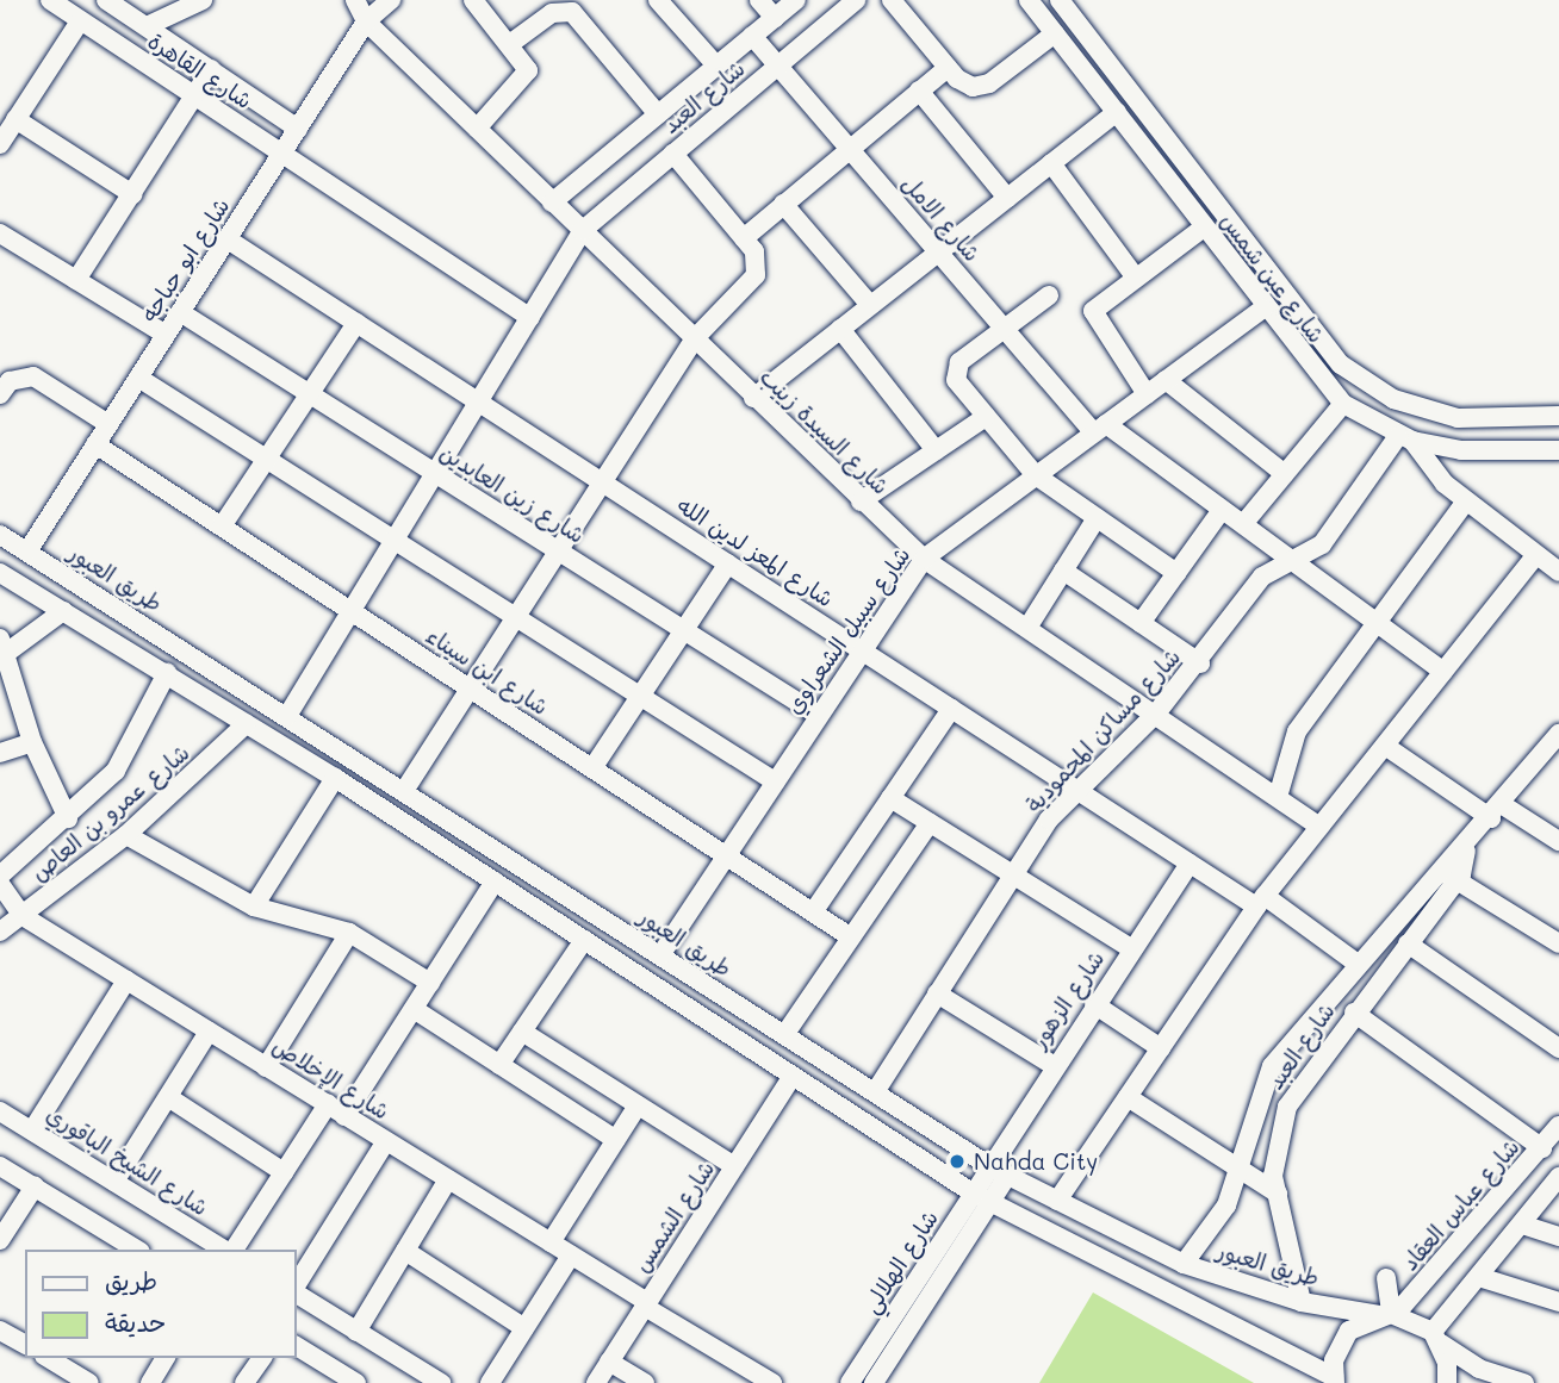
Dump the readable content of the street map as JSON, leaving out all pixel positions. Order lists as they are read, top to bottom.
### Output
{
  "streets": {
    "street": [
      "شارع القاهرة",
      "شارع العبد",
      "شارع الامل",
      "شارع ابو حباجه",
      "شارع عين شمس",
      "شارع السيدة زينب",
      "شارع زين العابدين",
      "شارع المعز لدين الله",
      "طريق العبور",
      "شارع سبيل الشعراوي",
      "شارع ابن سيناء",
      "شارع مساكن المحمودية",
      "شارع عمرو بن العاص",
      "شارع الزهور",
      "شارع الإخلاص",
      "شارع الشيخ الباقوري",
      "شارع عباس العقاد",
      "شارع الشمس",
      "شارع الهلالي"
    ]
  },
  "crossings": [
    ["شارع القاهرة", "شارع العبد"],
    ["شارع القاهرة", "شارع ابو حباجه"],
    ["شارع العبد", "شارع الامل"],
    ["شارع العبد", "شارع السيدة زينب"],
    ["شارع العبد", "شارع زين العابدين"],
    ["شارع العبد", "شارع المعز لدين الله"],
    ["شارع العبد", "طريق العبور"],
    ["شارع العبد", "شارع ابن سيناء"],
    ["شارع الامل", "شارع سبيل الشعراوي"],
    ["شارع الامل", "شارع مساكن المحمودية"],
    ["شارع ابو حباجه", "شارع السيدة زينب"],
    ["شارع ابو حباجه", "شارع زين العابدين"],
    ["شارع ابو حباجه", "شارع المعز لدين الله"],
    ["شارع ابو حباجه", "طريق العبور"],
    ["شارع ابو حباجه", "شارع ابن سيناء"],
    ["شارع عين شمس", "شارع سبيل الشعراوي"],
    ["شارع عين شمس", "شارع مساكن المحمودية"],
    ["شارع السيدة زينب", "شارع سبيل الشعراوي"],
    ["شارع السيدة زينب", "شارع مساكن المحمودية"],
    ["شارع زين العابدين", "شارع سبيل الشعراوي"],
    ["شارع المعز لدين الله", "شارع سبيل الشعراوي"],
    ["شارع المعز لدين الله", "شارع مساكن المحمودية"],
    ["شارع المعز لدين الله", "شارع الزهور"],
    ["طريق العبور", "شارع سبيل الشعراوي"],
    ["طريق العبور", "شارع مساكن المحمودية"],
    ["طريق العبور", "شارع الزهور"],
    ["طريق العبور", "شارع عباس العقاد"],
    ["طريق العبور", "شارع الهلالي"],
    ["شارع سبيل الشعراوي", "شارع ابن سيناء"],
    ["شارع عمرو بن العاص", "شارع الإخلاص"],
    ["شارع الزهور", "شارع الهلالي"],
    ["شارع الإخلاص", "شارع الشمس"]
  ],
  "places": ["Nahda City"],
  "legend": ["طريق", "حديقة"]
}
